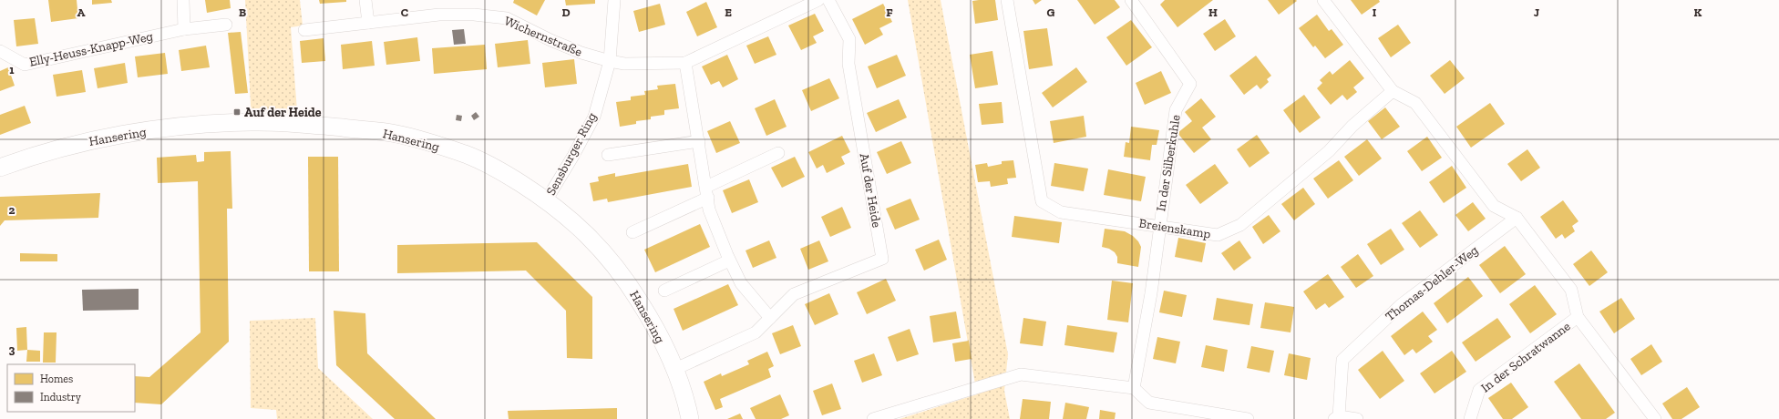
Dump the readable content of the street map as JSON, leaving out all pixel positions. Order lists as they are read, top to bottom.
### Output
{
  "streets": {
    "street": [
      "Wichernstraße",
      "Elly-Heuss-Knapp-Weg",
      "Hansering",
      "Sensburger Ring",
      "In der Silberkuhle",
      "Auf der Heide",
      "Breienskamp",
      "Thomas-Dehler-Weg",
      "In der Schratwanne"
    ]
  },
  "crossings": [
    ["Wichernstraße", "Sensburger Ring"],
    ["Hansering", "Sensburger Ring"],
    ["Hansering", "Auf der Heide"],
    ["In der Silberkuhle", "Breienskamp"]
  ],
  "places": {
    "transit": ["Auf der Heide"]
  },
  "legend": ["Homes", "Industry"],
  "grid": {
    "columns": [
      "A",
      "B",
      "C",
      "D",
      "E",
      "F",
      "G",
      "H",
      "I",
      "J",
      "K"
    ],
    "rows": ["1", "2", "3"]
  }
}
